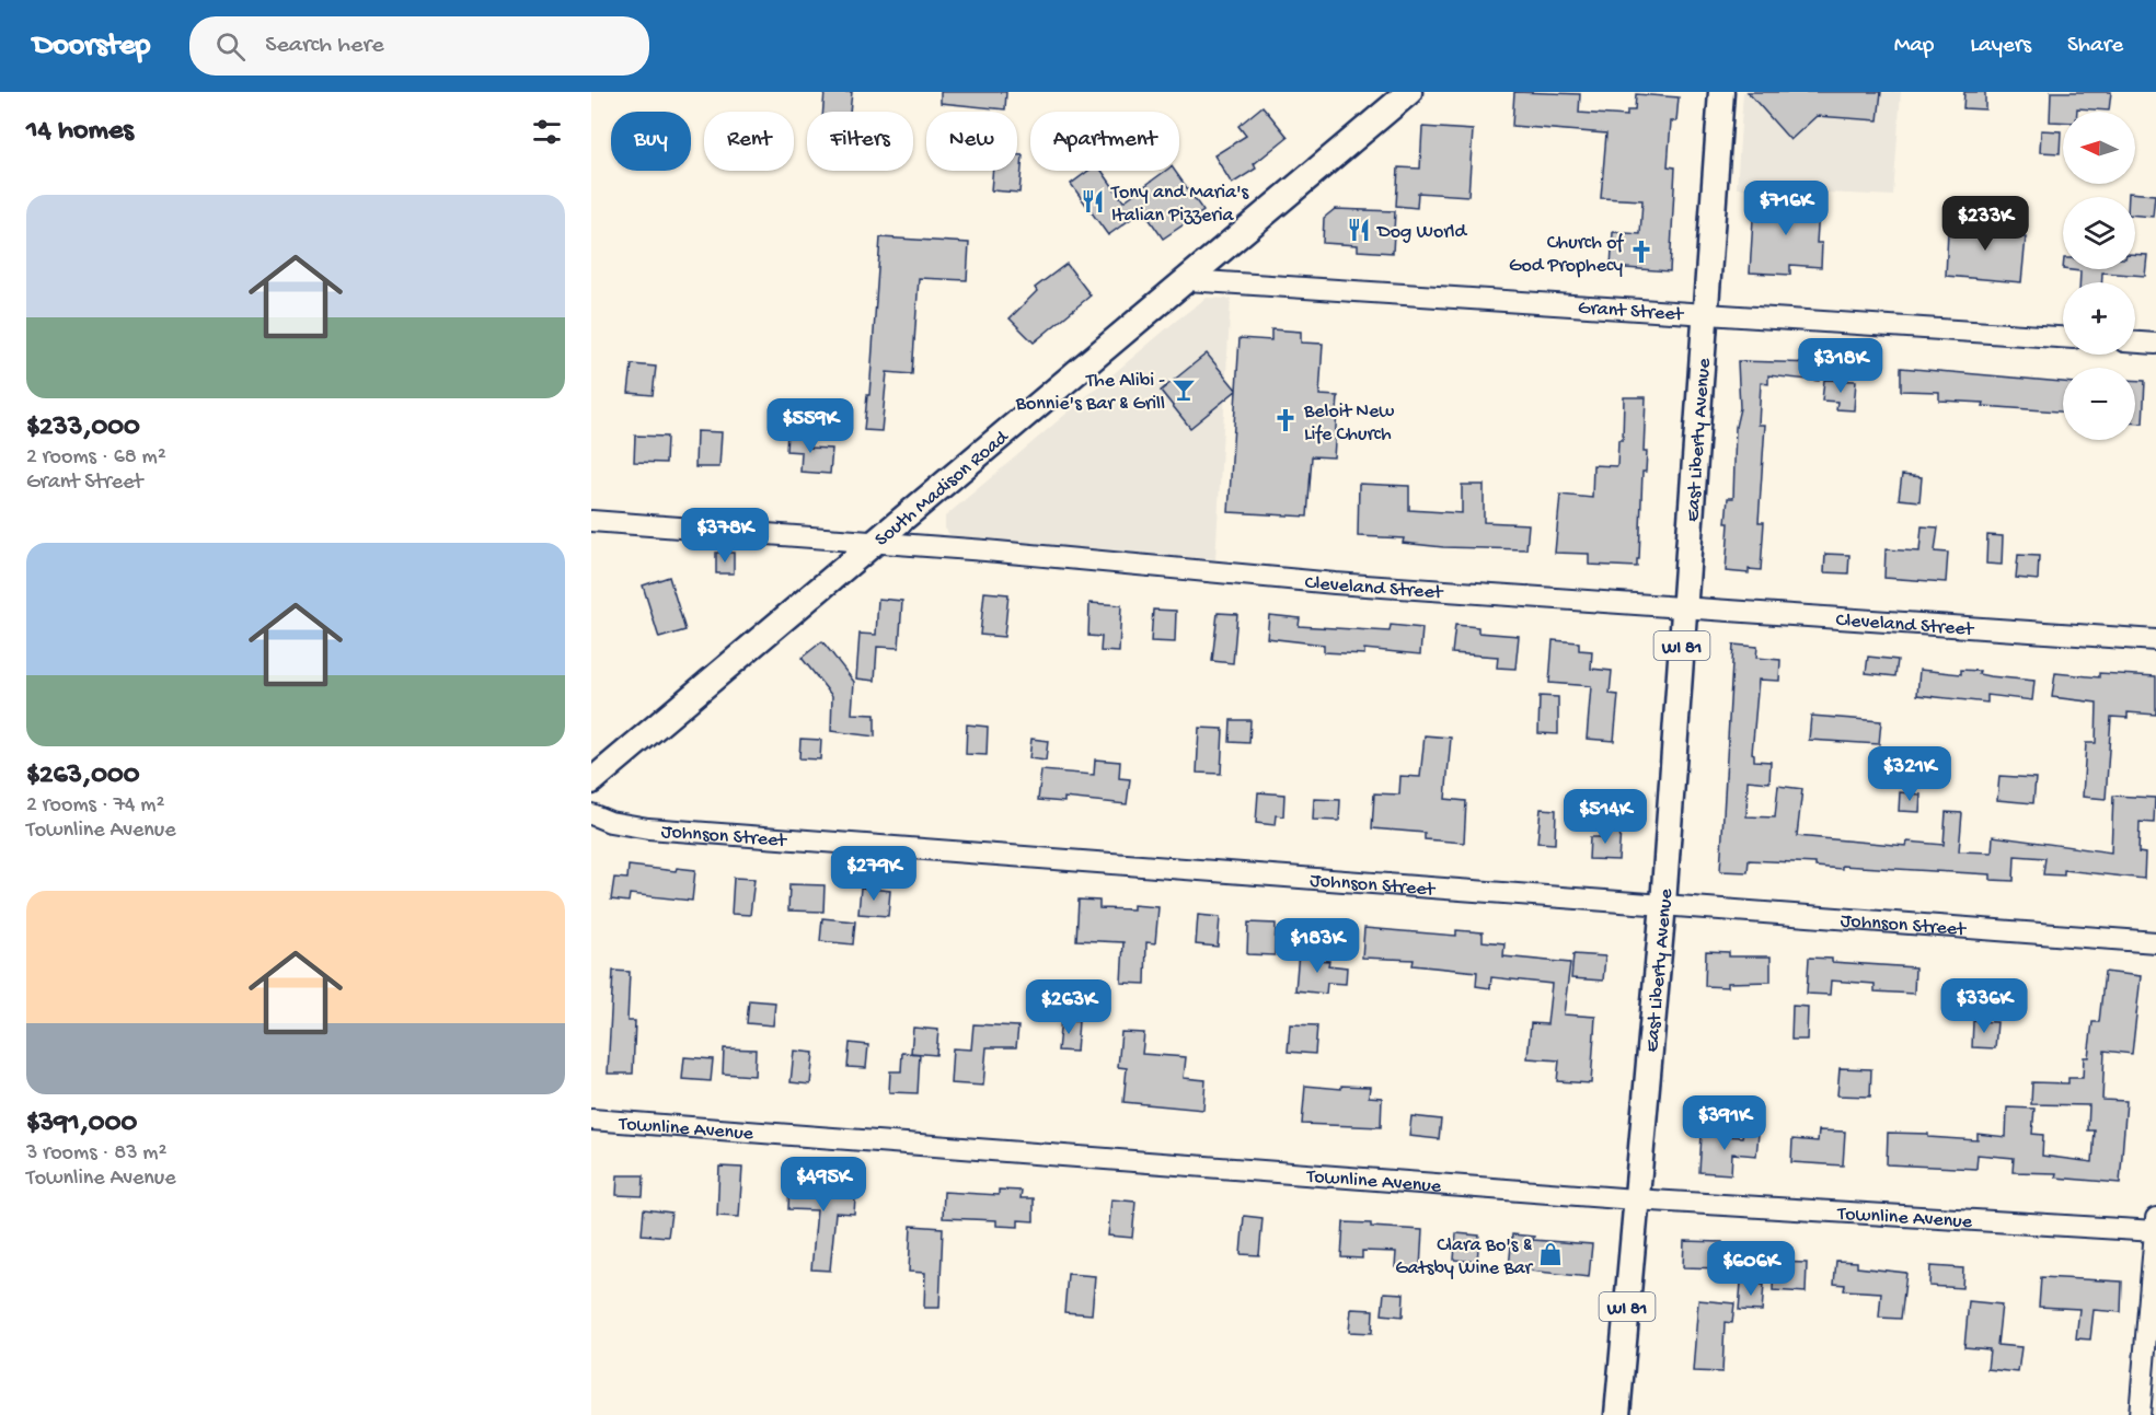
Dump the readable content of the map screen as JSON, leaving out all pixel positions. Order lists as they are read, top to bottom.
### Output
{
  "streets": {
    "main road": ["East Liberty Avenue", "South Madison Road", "WI 81"],
    "street": [
      "Grant Street",
      "Cleveland Street",
      "Johnson Street",
      "Townline Avenue"
    ]
  },
  "crossings": [
    ["Grant Street", "East Liberty Avenue"],
    ["Grant Street", "South Madison Road"],
    ["East Liberty Avenue", "Cleveland Street"],
    ["East Liberty Avenue", "Johnson Street"],
    ["East Liberty Avenue", "Townline Avenue"],
    ["South Madison Road", "Cleveland Street"]
  ],
  "places": {
    "restaurant": ["Tony and Maria's Italian Pizzeria", "Dog World"],
    "church": ["Church of God Prophecy", "Beloit New Life Church"],
    "bar": ["The Alibi - Bonnie's Bar & Grill"],
    "shop": ["Clara Bo's & Gatsby Wine Bar"]
  },
  "north": "left",
  "page": {
    "header": "Doorstep",
    "search": "Search here",
    "nav": ["Map", "Layers", "Share"],
    "heading": "14 homes",
    "map_buttons": ["+", "−"],
    "chip": [
      "Buy",
      "Rent",
      "Filters",
      "New",
      "Apartment"
    ],
    "list": [
      {
        "name": "$233,000",
        "note": "2 rooms · 68 m² · Grant Street"
      },
      {
        "name": "$263,000",
        "note": "2 rooms · 74 m² · Townline Avenue"
      },
      {
        "name": "$391,000",
        "note": "3 rooms · 83 m² · Townline Avenue"
      }
    ],
    "price": [
      "$716K",
      "$233K",
      "$318K",
      "$559K",
      "$378K",
      "$321K",
      "$514K",
      "$279K",
      "$183K",
      "$336K",
      "$263K",
      "$391K",
      "$495K",
      "$606K"
    ]
  }
}
